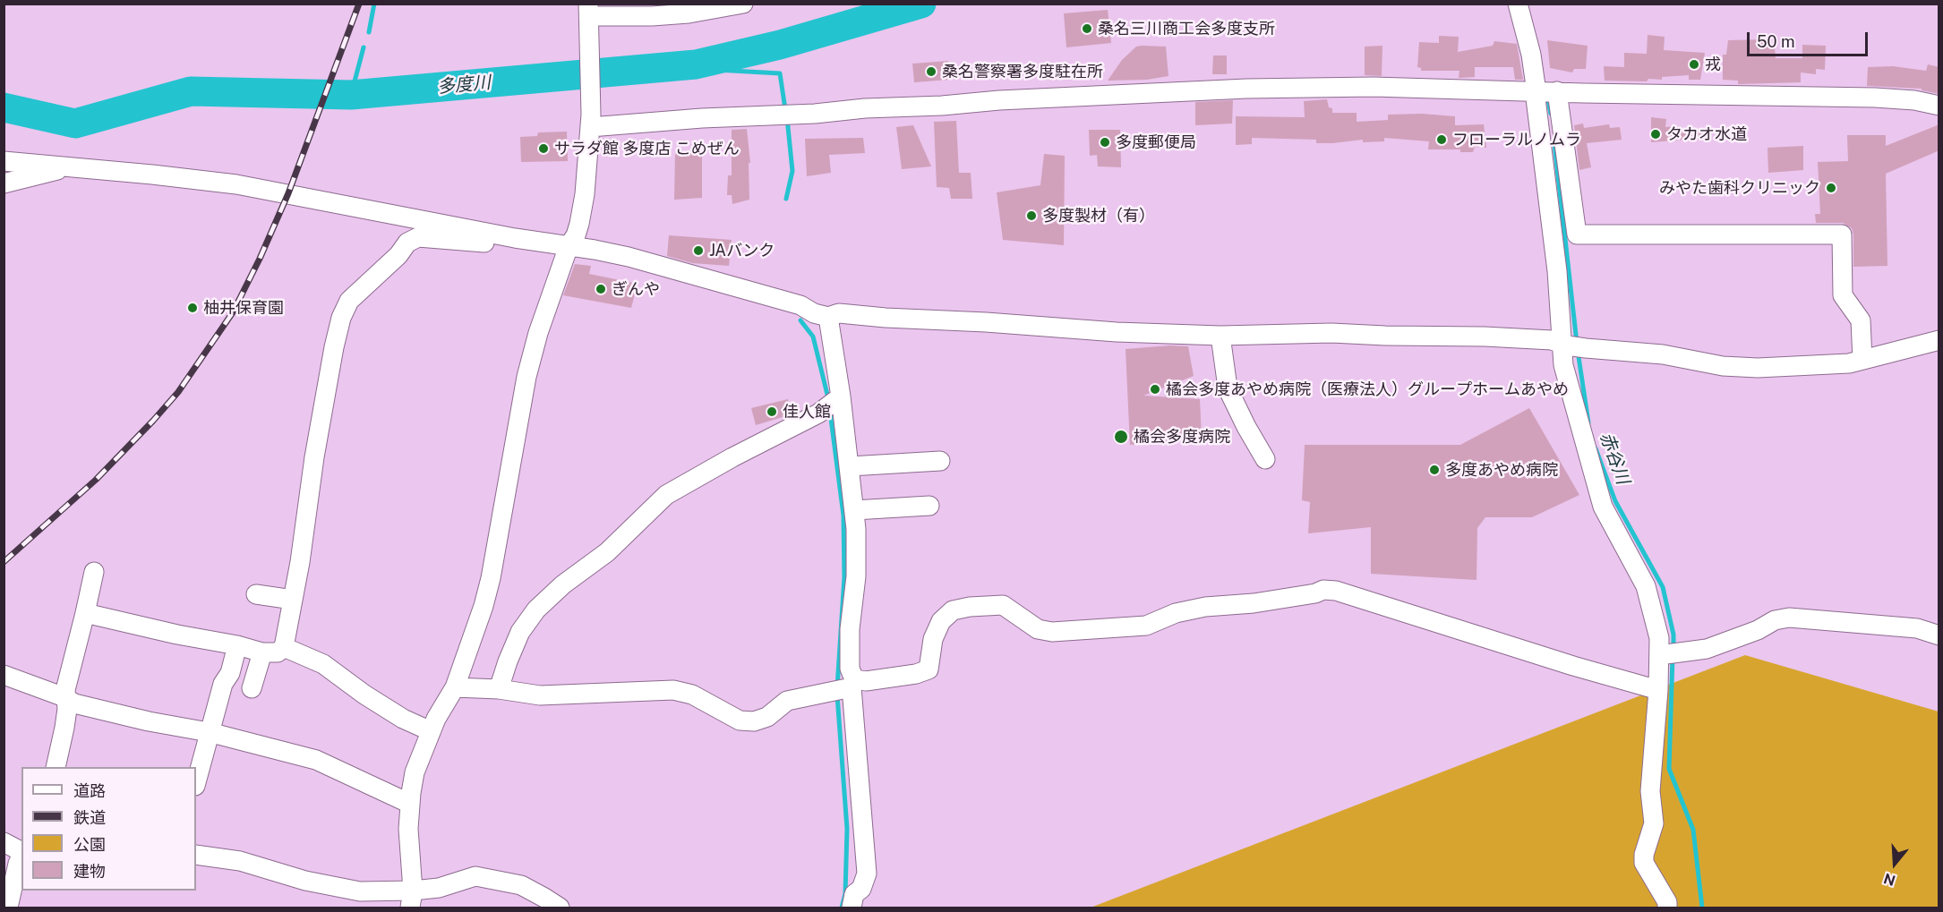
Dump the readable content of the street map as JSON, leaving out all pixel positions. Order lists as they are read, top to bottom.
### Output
{
  "water": ["多度川", "赤谷川"],
  "places": [
    "桑名三川商工会多度支所",
    "戎",
    "桑名警察署多度駐在所",
    "タカオ水道",
    "フローラルノムラ",
    "多度郵便局",
    "サラダ館 多度店 こめぜん",
    "みやた歯科クリニック",
    "多度製材（有）",
    "JAバンク",
    "ぎんや",
    "柚井保育園",
    "橘会多度あやめ病院（医療法人）グループホームあやめ",
    "佳人館",
    "橘会多度病院",
    "多度あやめ病院"
  ],
  "legend": [
    "道路",
    "鉄道",
    "公園",
    "建物"
  ],
  "scale_bar": "50 m",
  "north": "bottom"
}
